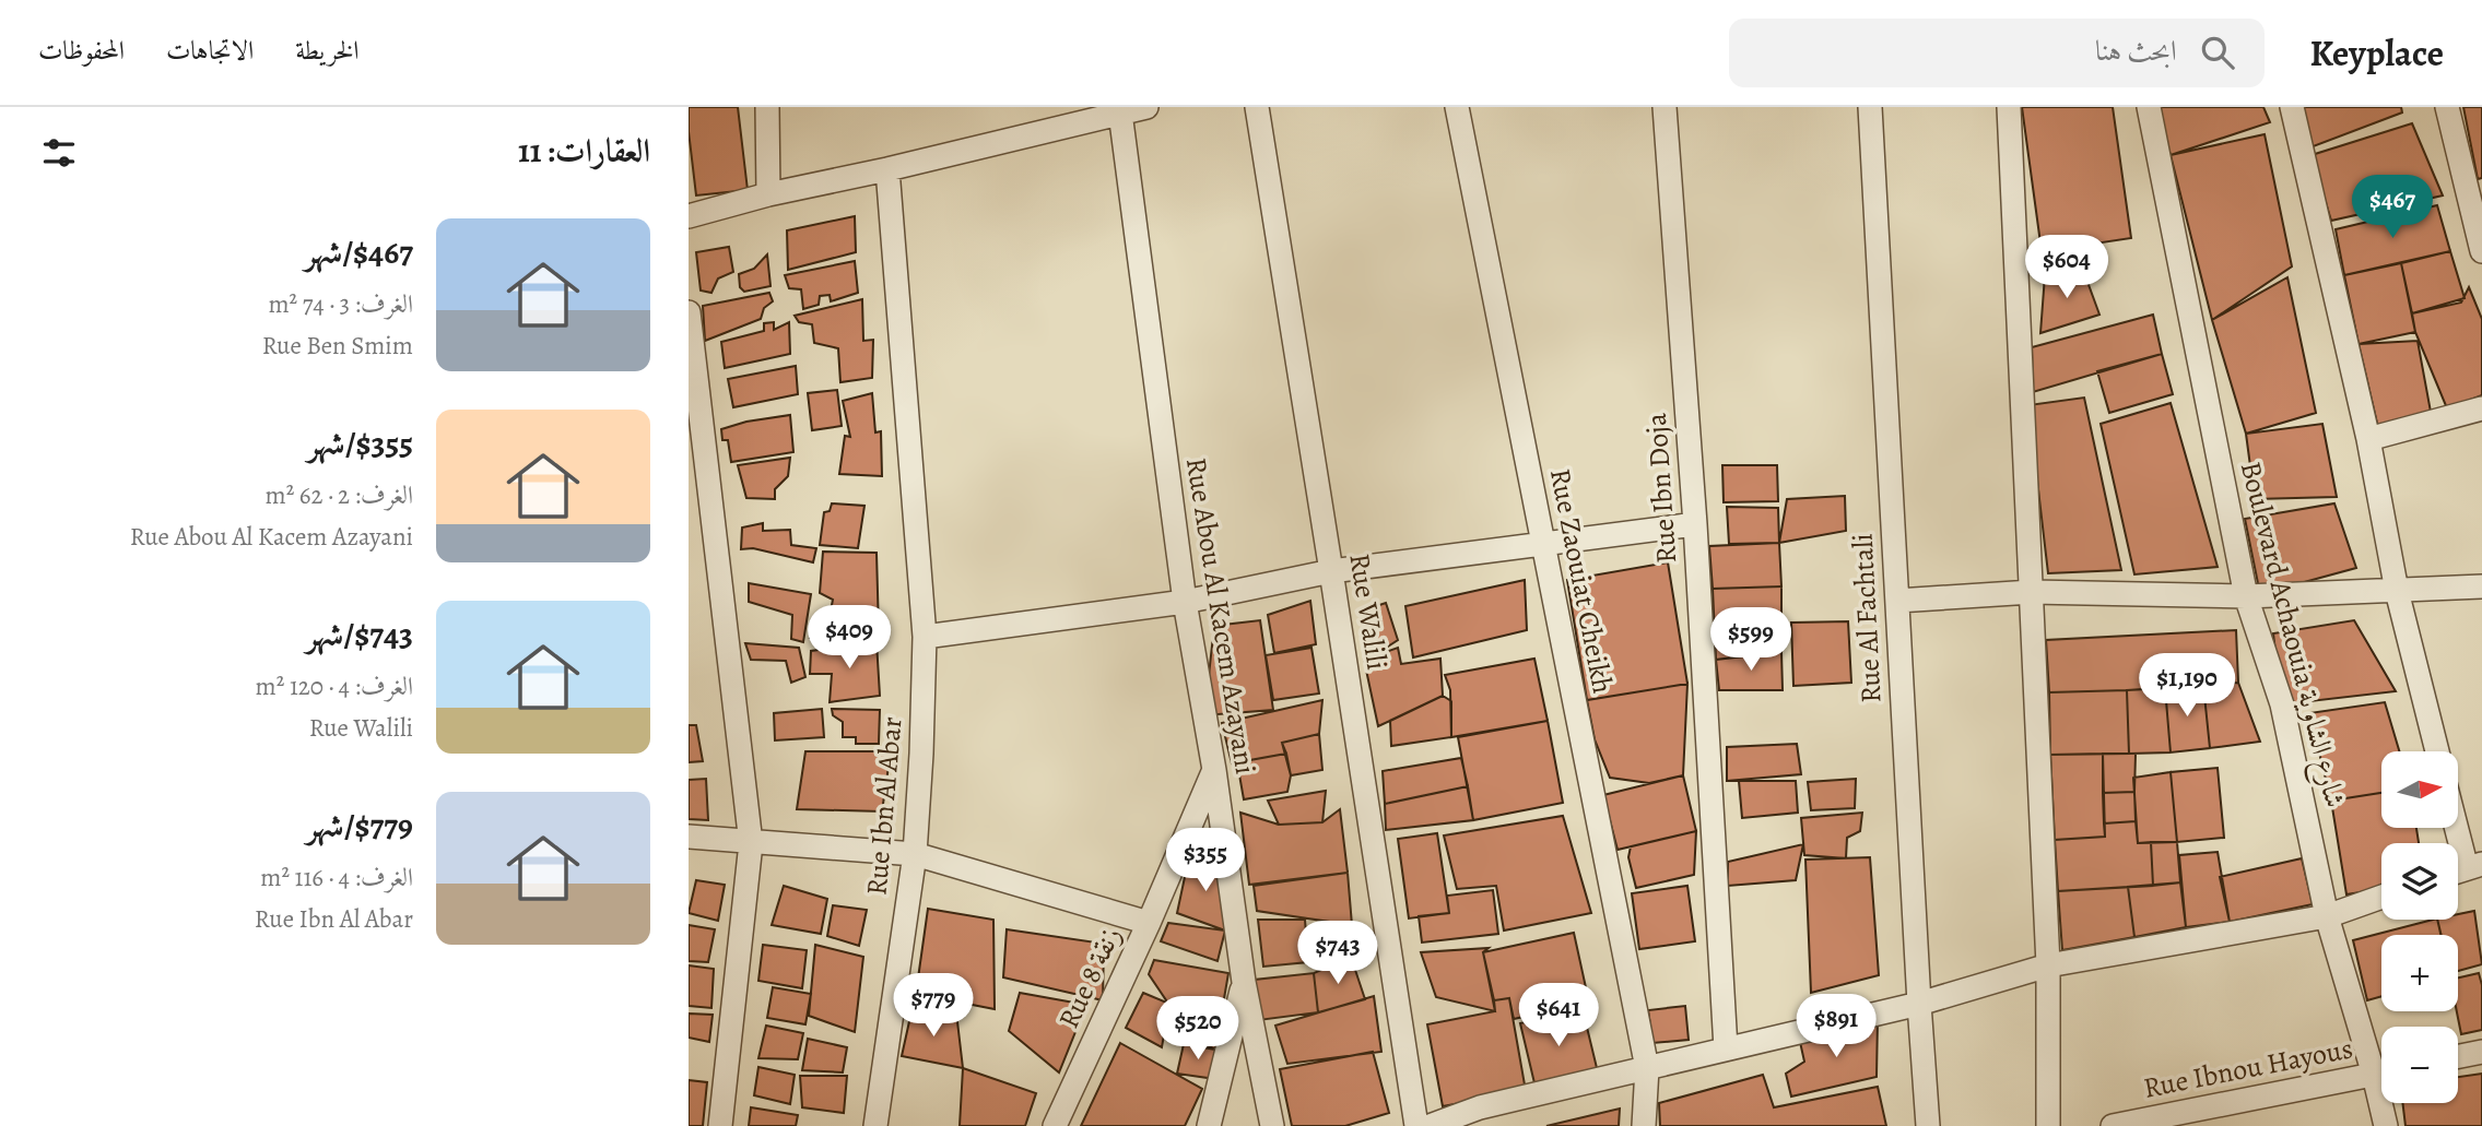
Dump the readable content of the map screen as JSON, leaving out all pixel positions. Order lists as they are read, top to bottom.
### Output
{
  "streets": {
    "street": [
      "Rue Ibn Doja",
      "Rue Zaouiat Cheikh",
      "Rue Walili",
      "Rue Abou Al Kacem Azayani",
      "Rue Al Fachtali",
      "Boulevard Achaouia شارع الشاوية",
      "Rue Ibn Al Abar",
      "Rue 8 زنقة",
      "Rue Ibnou Hayous"
    ]
  },
  "crossings": [
    ["Rue Abou Al Kacem Azayani", "Rue 8 زنقة"]
  ],
  "north": "right",
  "page": {
    "header": "Keyplace",
    "search": "ابحث هنا",
    "nav": ["الخريطة", "الاتجاهات", "المحفوظات"],
    "heading": "العقارات: 11",
    "price": [
      "$467",
      "$604",
      "$409",
      "$599",
      "$1,190",
      "$355",
      "$743",
      "$779",
      "$641",
      "$891",
      "$520"
    ],
    "list": [
      {
        "name": "$467/شهر",
        "note": "الغرف: 3 · 74 m² · Rue Ben Smim"
      },
      {
        "name": "$355/شهر",
        "note": "الغرف: 2 · 62 m² · Rue Abou Al Kacem Azayani"
      },
      {
        "name": "$743/شهر",
        "note": "الغرف: 4 · 120 m² · Rue Walili"
      },
      {
        "name": "$779/شهر",
        "note": "الغرف: 4 · 116 m² · Rue Ibn Al Abar"
      }
    ],
    "map_buttons": ["+", "−"]
  }
}
